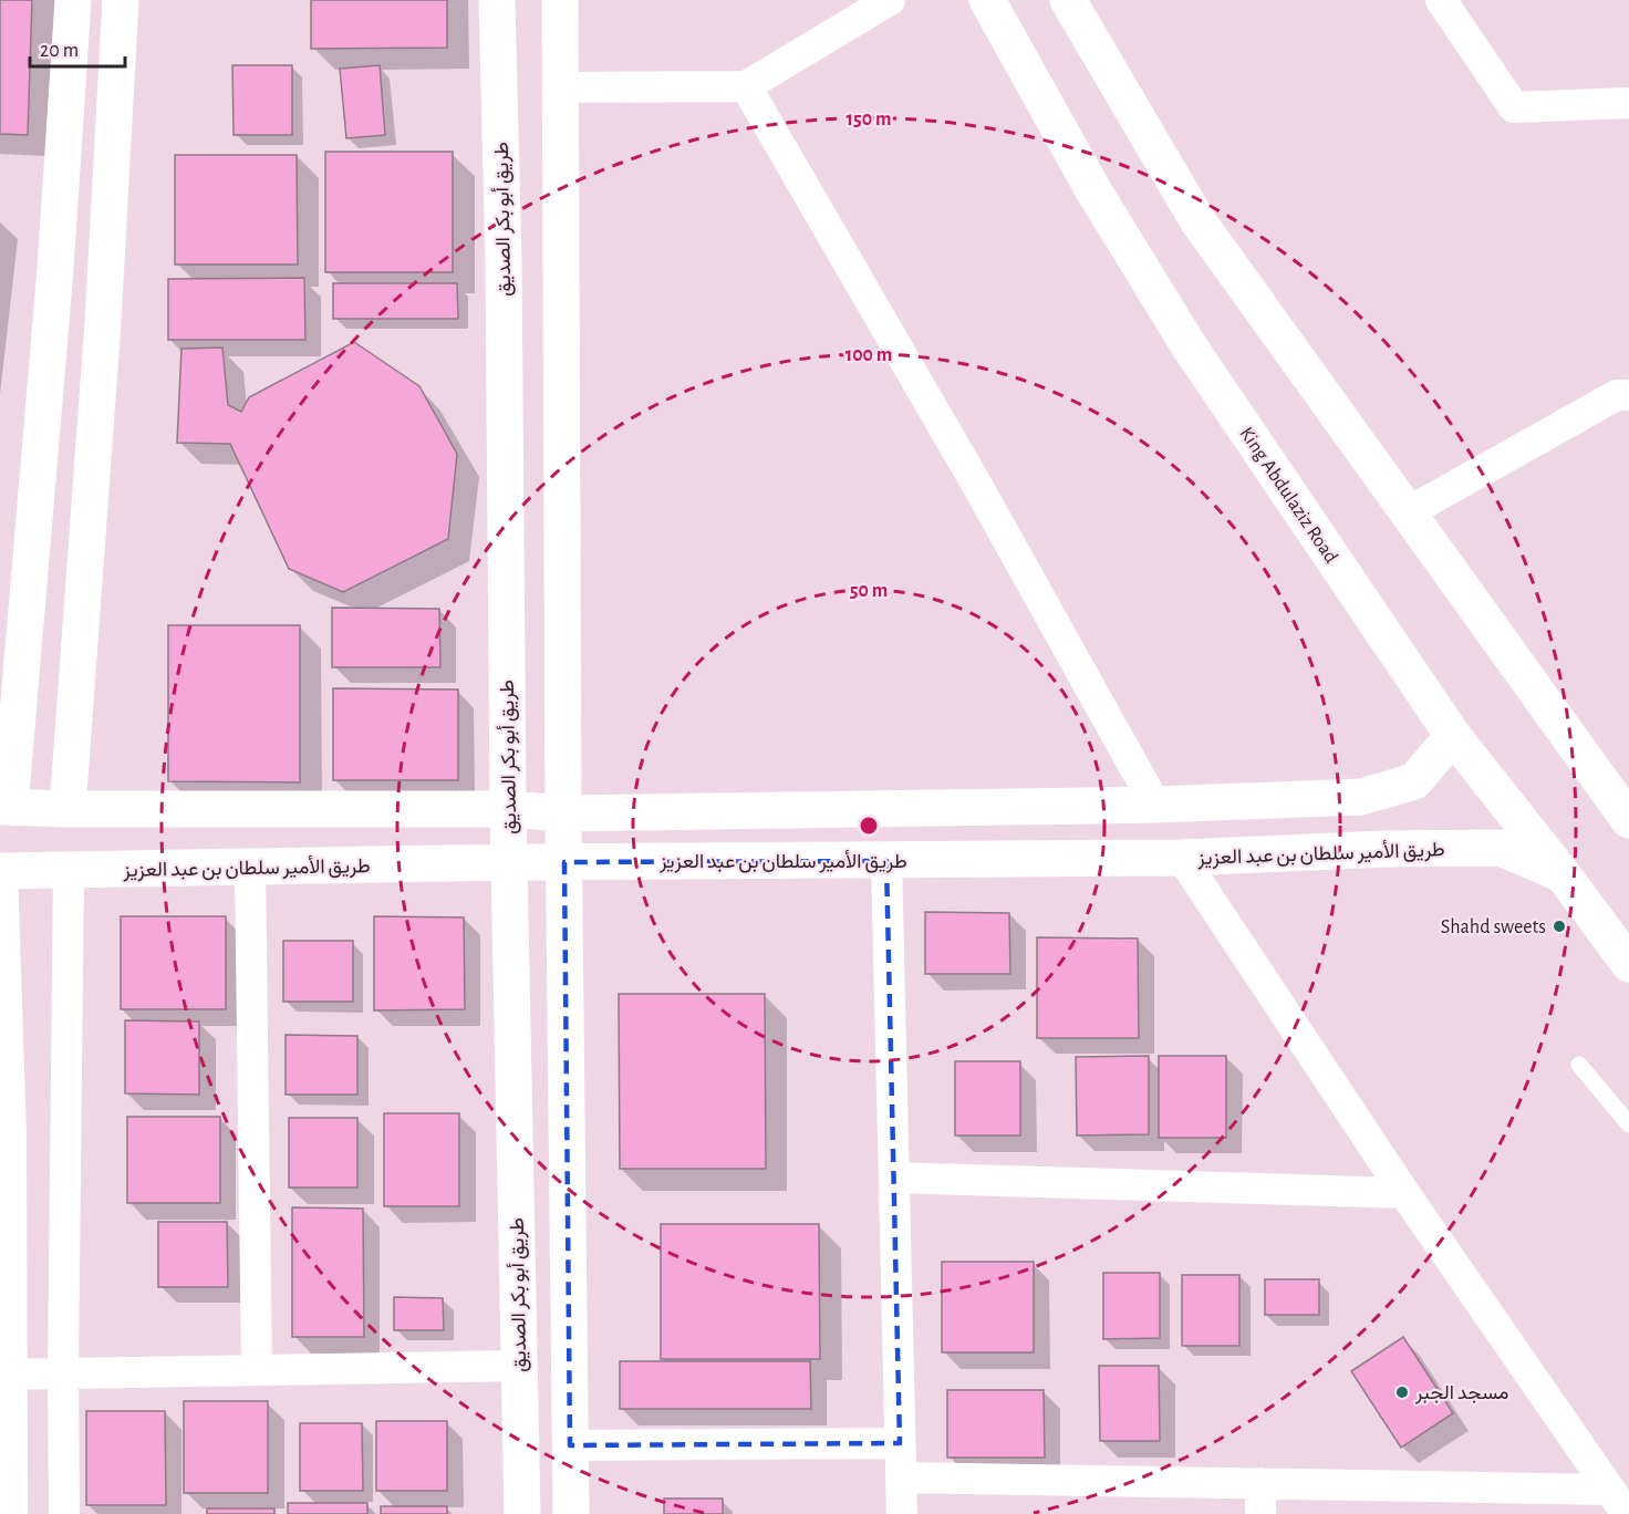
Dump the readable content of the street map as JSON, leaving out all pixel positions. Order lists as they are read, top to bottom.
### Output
{
  "streets": {
    "main road": ["طريق أبو بكر الصديق", "King Abdulaziz Road", "طريق الأمير سلطان بن عبد العزيز"]
  },
  "crossings": [
    ["طريق أبو بكر الصديق", "طريق الأمير سلطان بن عبد العزيز"],
    ["King Abdulaziz Road", "طريق الأمير سلطان بن عبد العزيز"]
  ],
  "places": ["Shahd sweets", "مسجد الجبر"],
  "scale_bar": "20 m",
  "rings": ["150 m", "100 m", "50 m"]
}
